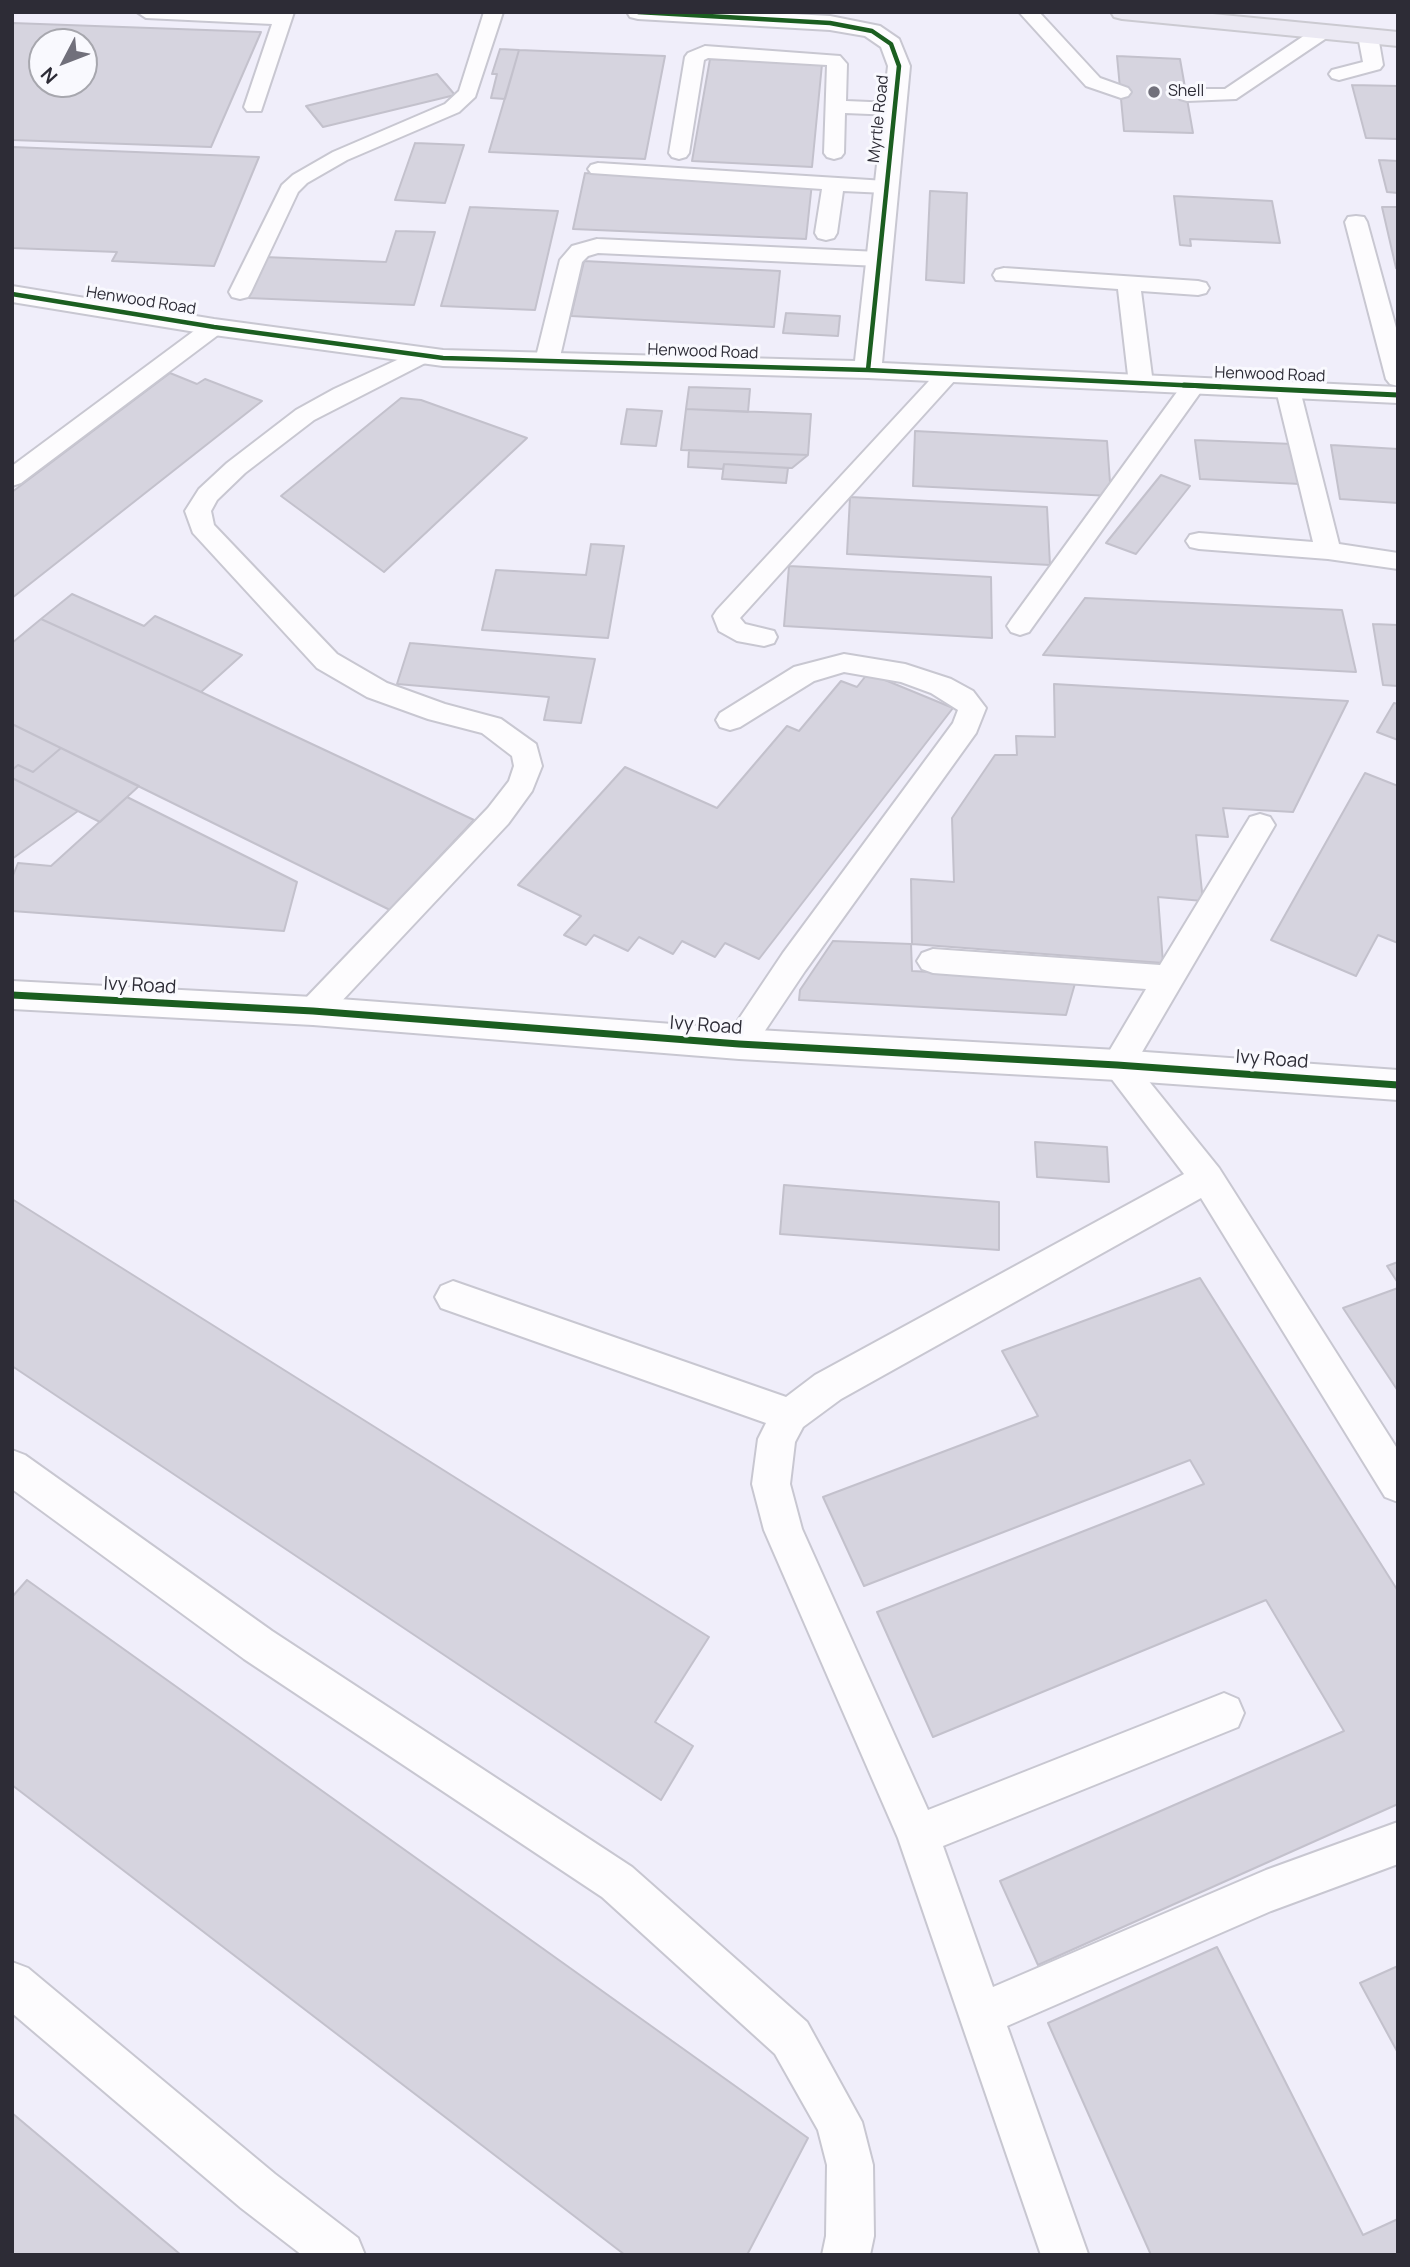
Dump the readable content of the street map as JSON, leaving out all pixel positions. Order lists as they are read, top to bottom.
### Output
{
  "streets": {
    "street": ["Myrtle Road", "Henwood Road", "Ivy Road"]
  },
  "crossings": [
    ["Myrtle Road", "Henwood Road"]
  ],
  "places": ["Shell"],
  "north": "bottom left"
}
